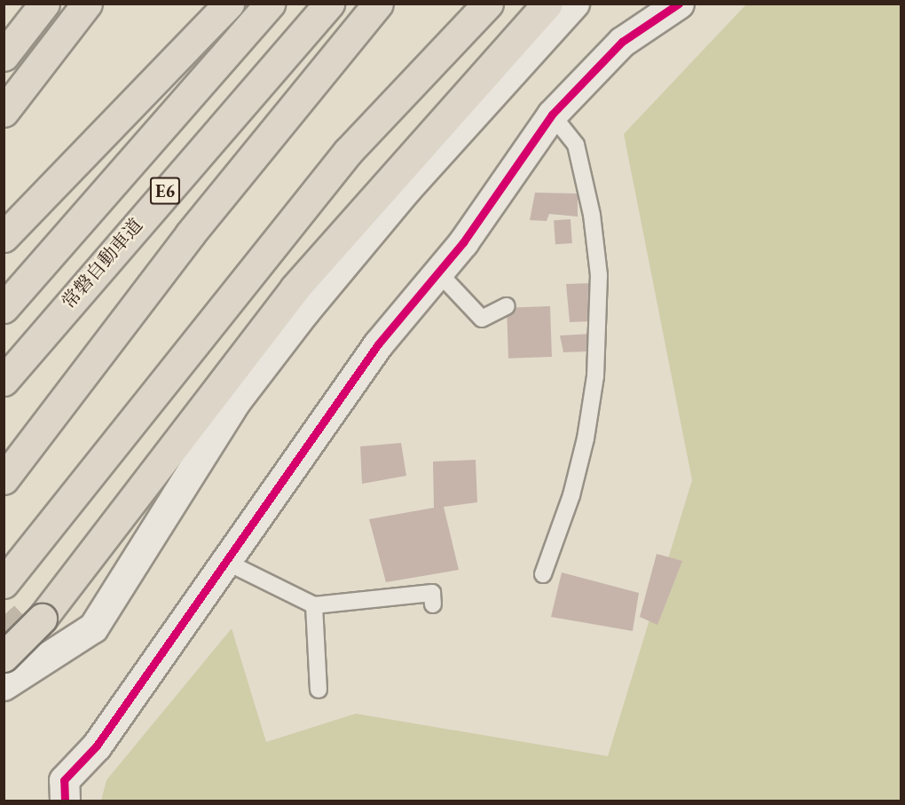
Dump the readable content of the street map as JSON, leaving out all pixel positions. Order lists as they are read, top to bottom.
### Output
{
  "streets": {
    "highway": ["E6", "常磐自動車道"]
  }
}
